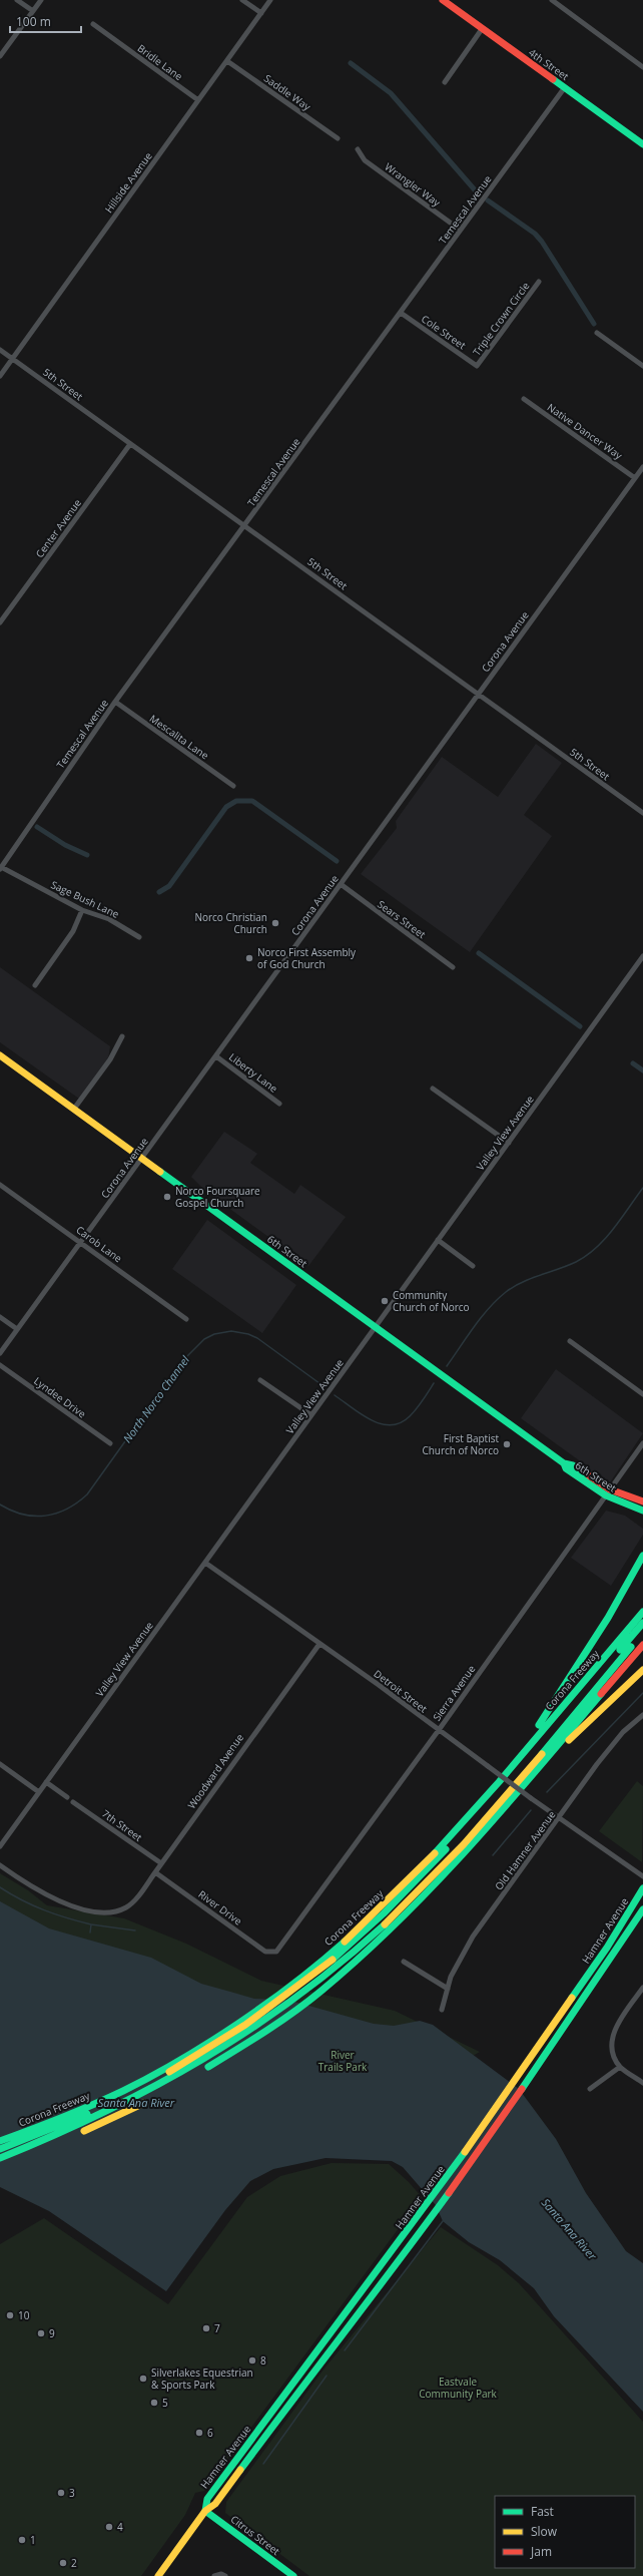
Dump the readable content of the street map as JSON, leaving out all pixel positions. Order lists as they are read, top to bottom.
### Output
{
  "streets": {
    "main road": [
      "4th Street",
      "6th Street",
      "Corona Freeway",
      "Hamner Avenue",
      "Citrus Street"
    ],
    "street": [
      "Bridle Lane",
      "Saddle Way",
      "Hillside Avenue",
      "Wrangler Way",
      "Temescal Avenue",
      "Triple Crown Circle",
      "Cole Street",
      "5th Street",
      "Native Dancer Way",
      "Center Avenue",
      "Corona Avenue",
      "Mescalita Lane",
      "Sage Bush Lane",
      "Sears Street",
      "Liberty Lane",
      "Valley View Avenue",
      "Carob Lane",
      "Lyndee Drive",
      "Detroit Street",
      "Sierra Avenue",
      "Woodward Avenue",
      "7th Street",
      "Old Hamner Avenue",
      "River Drive"
    ]
  },
  "crossings": [
    ["Bridle Lane", "Hillside Avenue"],
    ["4th Street", "Temescal Avenue"],
    ["Saddle Way", "Hillside Avenue"],
    ["Hillside Avenue", "5th Street"],
    ["Wrangler Way", "Temescal Avenue"],
    ["Temescal Avenue", "Cole Street"],
    ["Temescal Avenue", "5th Street"],
    ["Temescal Avenue", "Mescalita Lane"],
    ["Temescal Avenue", "Sage Bush Lane"],
    ["Triple Crown Circle", "Cole Street"],
    ["5th Street", "Center Avenue"],
    ["5th Street", "Corona Avenue"],
    ["Native Dancer Way", "Corona Avenue"],
    ["Corona Avenue", "Sears Street"],
    ["Corona Avenue", "Liberty Lane"],
    ["Corona Avenue", "Carob Lane"],
    ["Corona Avenue", "6th Street"],
    ["Valley View Avenue", "6th Street"],
    ["Valley View Avenue", "Detroit Street"],
    ["6th Street", "Sierra Avenue"],
    ["Detroit Street", "Sierra Avenue"],
    ["Detroit Street", "Woodward Avenue"],
    ["Detroit Street", "Old Hamner Avenue"],
    ["Sierra Avenue", "River Drive"],
    ["Woodward Avenue", "7th Street"],
    ["Woodward Avenue", "River Drive"],
    ["Hamner Avenue", "Citrus Street"]
  ],
  "water": ["North Norco Channel", "Santa Ana River"],
  "parks": ["River Trails Park", "Eastvale Community Park"],
  "places": [
    "Norco Christian Church",
    "Norco First Assembly of God Church",
    "Norco Foursquare Gospel Church",
    "Community Church of Norco",
    "First Baptist Church of Norco",
    "10",
    "7",
    "9",
    "8",
    "Silverlakes Equestrian & Sports Park",
    "5",
    "6",
    "3",
    "4",
    "1",
    "2"
  ],
  "legend": ["Fast", "Slow", "Jam"],
  "scale_bar": "100 m"
}
